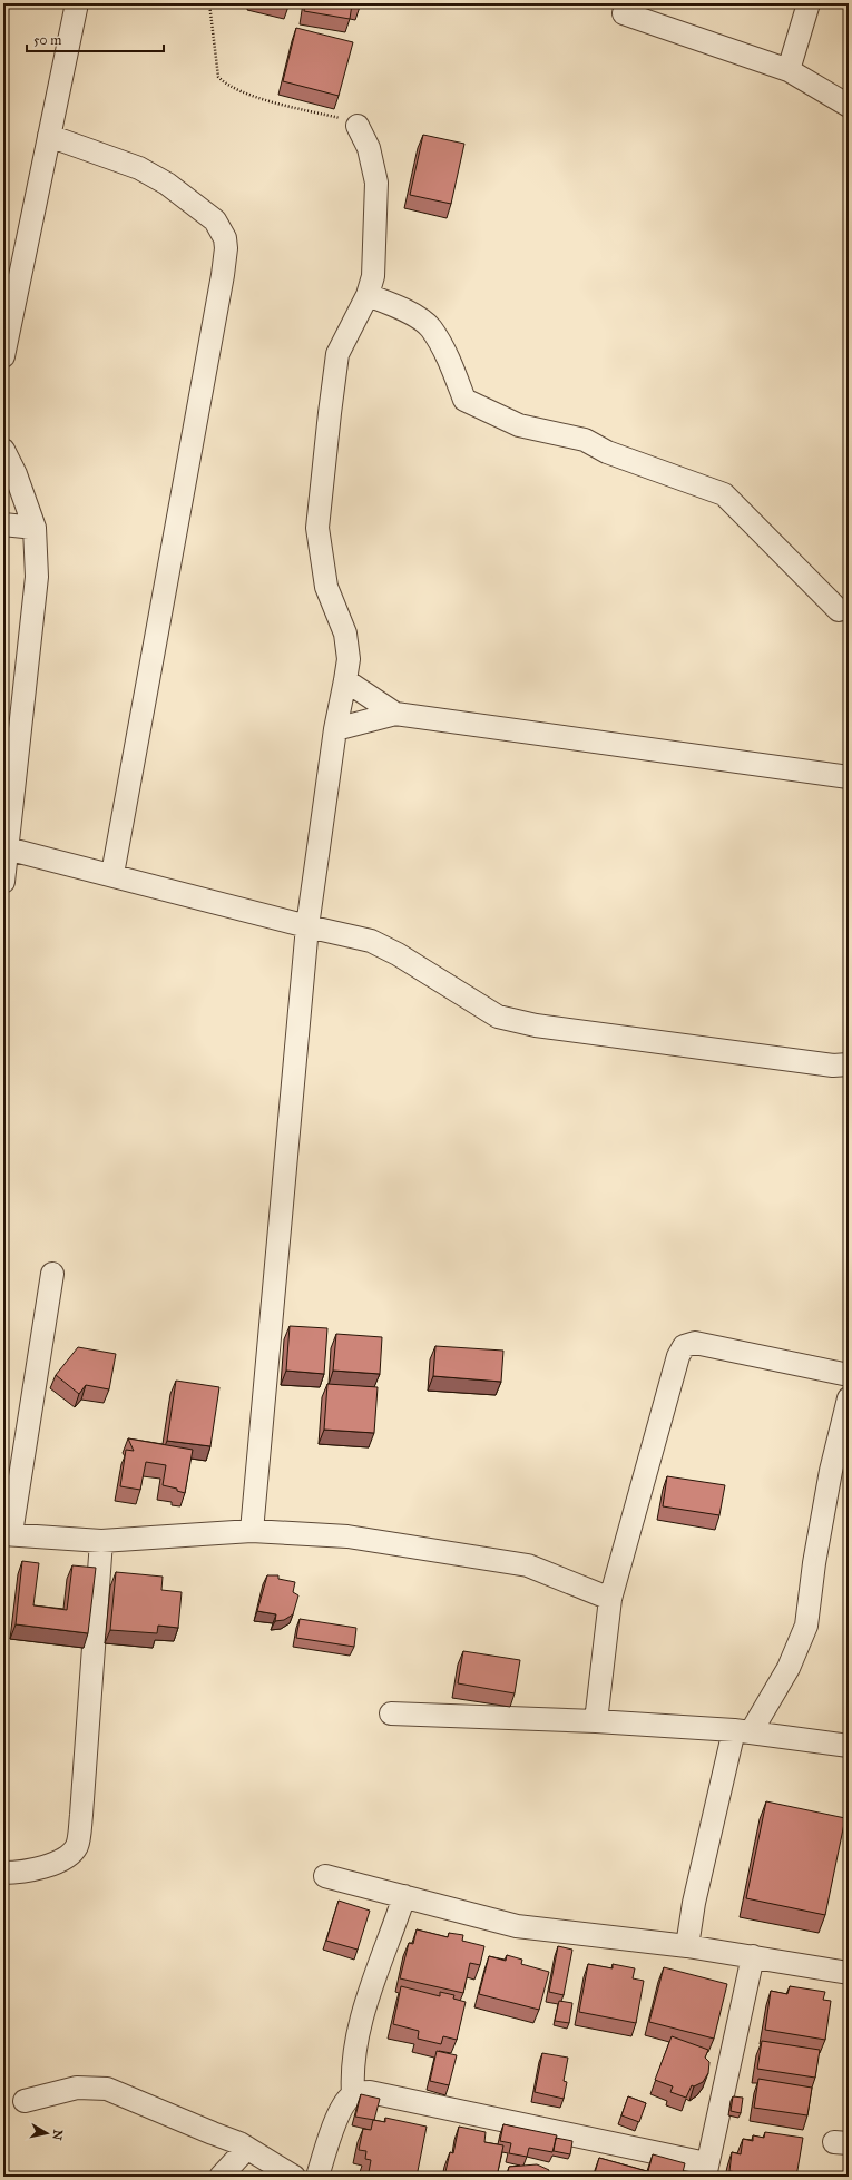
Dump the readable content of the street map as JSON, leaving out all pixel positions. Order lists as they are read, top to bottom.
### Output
{
  "scale_bar": "50 m",
  "north": "right"
}
